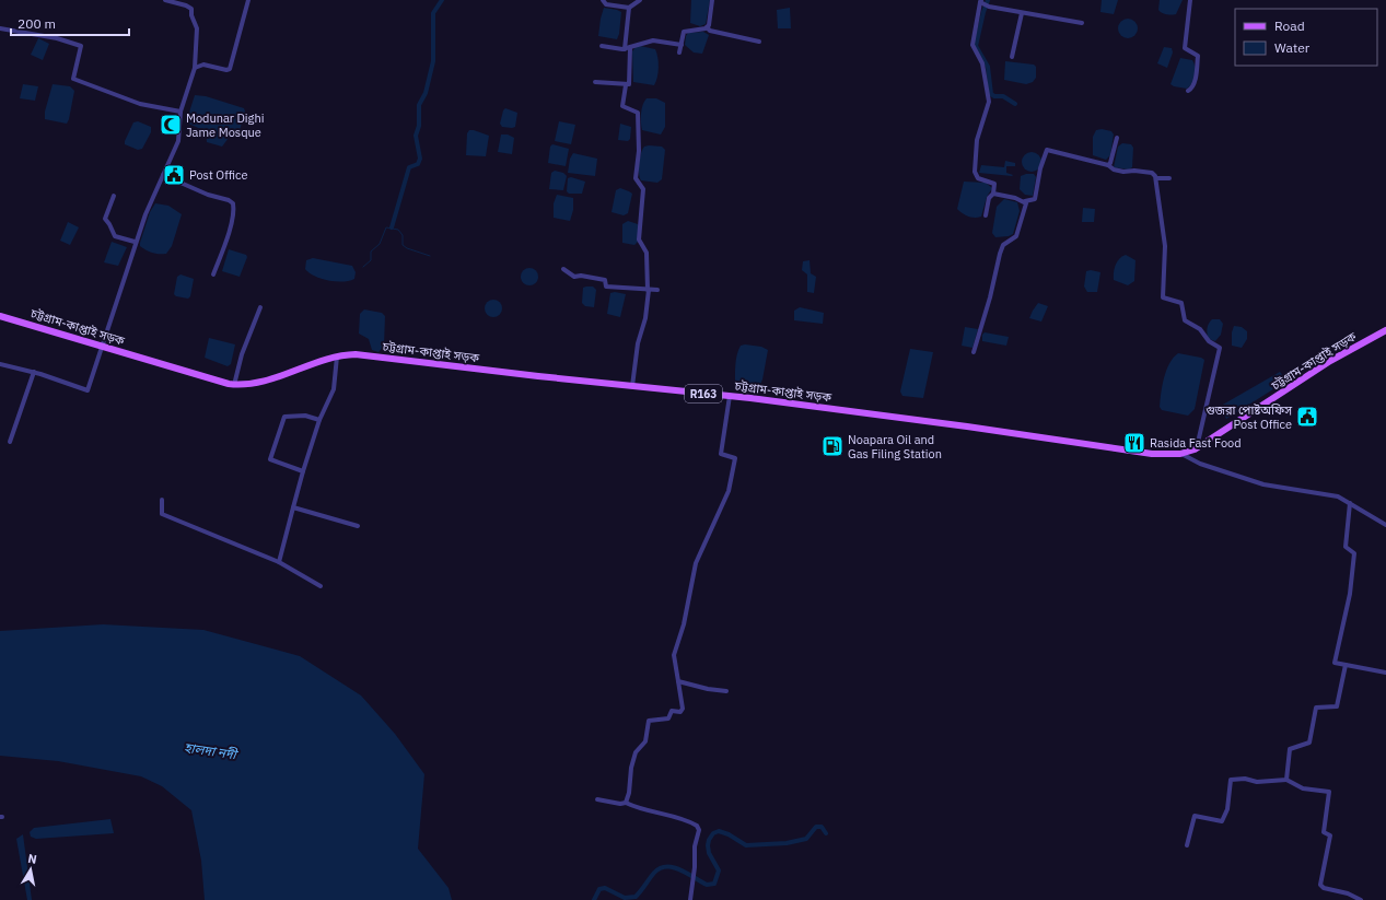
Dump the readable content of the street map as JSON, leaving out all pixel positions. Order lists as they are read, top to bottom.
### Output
{
  "streets": {
    "main road": ["চট্টগ্রাম-কাপ্তাই সড়ক", "R163"]
  },
  "water": ["হালদা নদী"],
  "places": {
    "mosque": ["Modunar Dighi Jame Mosque"],
    "public building": ["Post Office", "গুজরা পোষ্টঅফিস Post Office"],
    "restaurant": ["Rasida Fast Food"],
    "fuel station": ["Noapara Oil and Gas Filing Station"]
  },
  "legend": ["Road", "Water"],
  "scale_bar": "200 m",
  "north": "top"
}
